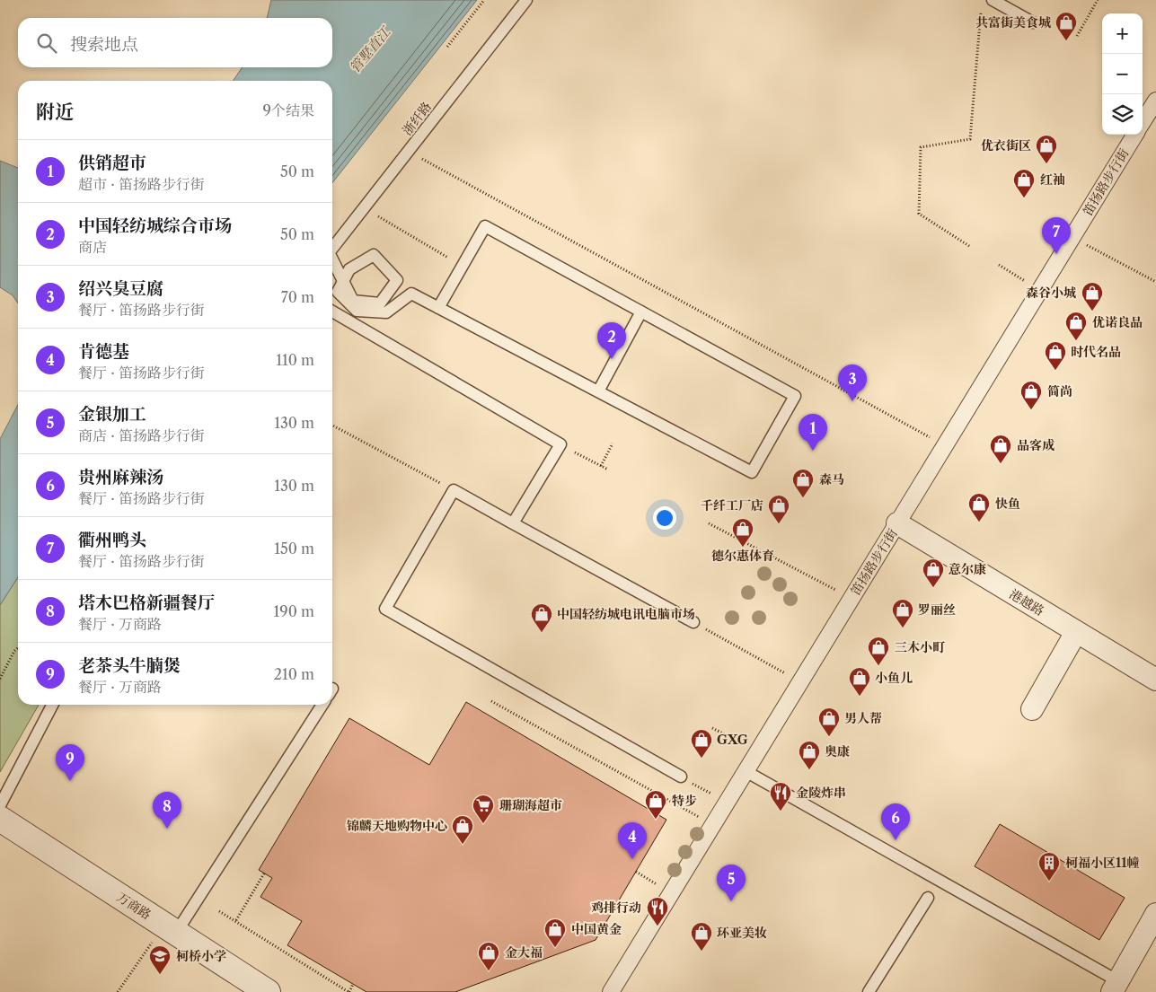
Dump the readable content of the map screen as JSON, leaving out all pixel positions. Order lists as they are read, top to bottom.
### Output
{
  "streets": {
    "street": ["笛扬路步行街", "港越路", "万商路"],
    "lane": ["浙纤路"]
  },
  "crossings": [
    ["笛扬路步行街", "港越路"]
  ],
  "water": ["管墅直江"],
  "places": {
    "shop": [
      "共富街美食城",
      "优衣街区",
      "红袖",
      "森谷小城",
      "优诺良品",
      "时代名品",
      "简尚",
      "品客成",
      "森马",
      "快鱼",
      "千纤工厂店",
      "德尔惠体育",
      "意尔康",
      "罗丽丝",
      "中国轻纺城电讯电脑市场",
      "三木小町",
      "小鱼儿",
      "男人帮",
      "GXG",
      "奥康",
      "特步",
      "锦麟天地购物中心",
      "中国黄金",
      "环亚美妆",
      "金大福"
    ],
    "restaurant": ["金陵炸串", "鸡排行动"],
    "supermarket": ["珊瑚海超市"],
    "building": ["柯福小区11幢"],
    "school or university": ["柯桥小学"]
  },
  "page": {
    "map_buttons": ["+", "−"],
    "search": "搜索地点",
    "heading": ["附近", "9个结果"],
    "list": [
      {
        "mark": "1",
        "name": "供销超市",
        "note": "超市 · 笛扬路步行街",
        "value": "50 m"
      },
      {
        "mark": "2",
        "name": "中国轻纺城综合市场",
        "note": "商店",
        "value": "50 m"
      },
      {
        "mark": "3",
        "name": "绍兴臭豆腐",
        "note": "餐厅 · 笛扬路步行街",
        "value": "70 m"
      },
      {
        "mark": "4",
        "name": "肯德基",
        "note": "餐厅 · 笛扬路步行街",
        "value": "110 m"
      },
      {
        "mark": "5",
        "name": "金银加工",
        "note": "商店 · 笛扬路步行街",
        "value": "130 m"
      },
      {
        "mark": "6",
        "name": "贵州麻辣汤",
        "note": "餐厅 · 笛扬路步行街",
        "value": "130 m"
      },
      {
        "mark": "7",
        "name": "衢州鸭头",
        "note": "餐厅 · 笛扬路步行街",
        "value": "150 m"
      },
      {
        "mark": "8",
        "name": "塔木巴格新疆餐厅",
        "note": "餐厅 · 万商路",
        "value": "190 m"
      },
      {
        "mark": "9",
        "name": "老茶头牛腩煲",
        "note": "餐厅 · 万商路",
        "value": "210 m"
      }
    ],
    "pins": [
      "7",
      "2",
      "3",
      "1",
      "9",
      "8",
      "6",
      "4",
      "5"
    ]
  }
}
